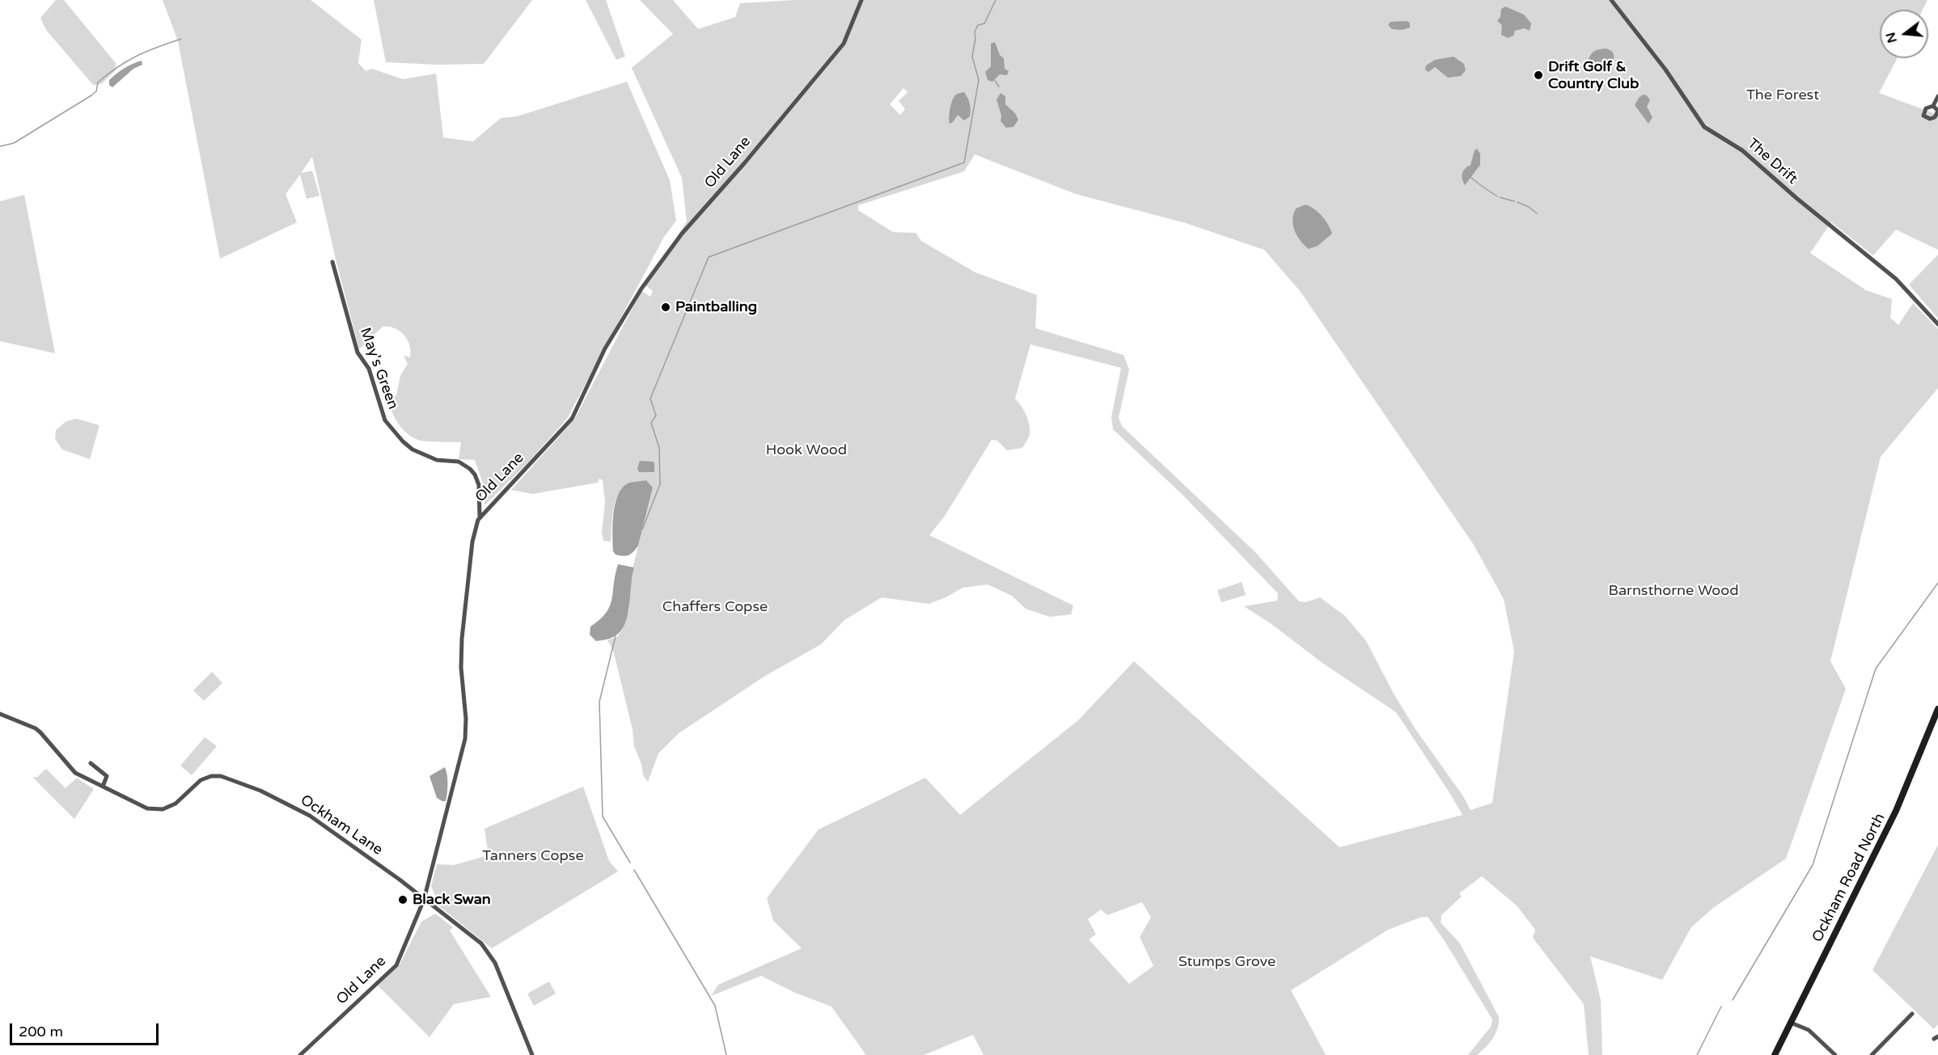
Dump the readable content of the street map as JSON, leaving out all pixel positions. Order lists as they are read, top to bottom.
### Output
{
  "streets": {
    "main road": ["Ockham Road North"],
    "street": [
      "The Drift",
      "Old Lane",
      "May's Green",
      "Ockham Lane"
    ]
  },
  "crossings": [
    ["Old Lane", "May's Green"],
    ["Old Lane", "Ockham Lane"]
  ],
  "parks": [
    "The Forest",
    "Hook Wood",
    "Barnsthorne Wood",
    "Chaffers Copse",
    "Tanners Copse",
    "Stumps Grove"
  ],
  "places": ["Drift Golf & Country Club", "Paintballing", "Black Swan"],
  "scale_bar": "200 m",
  "north": "left"
}
